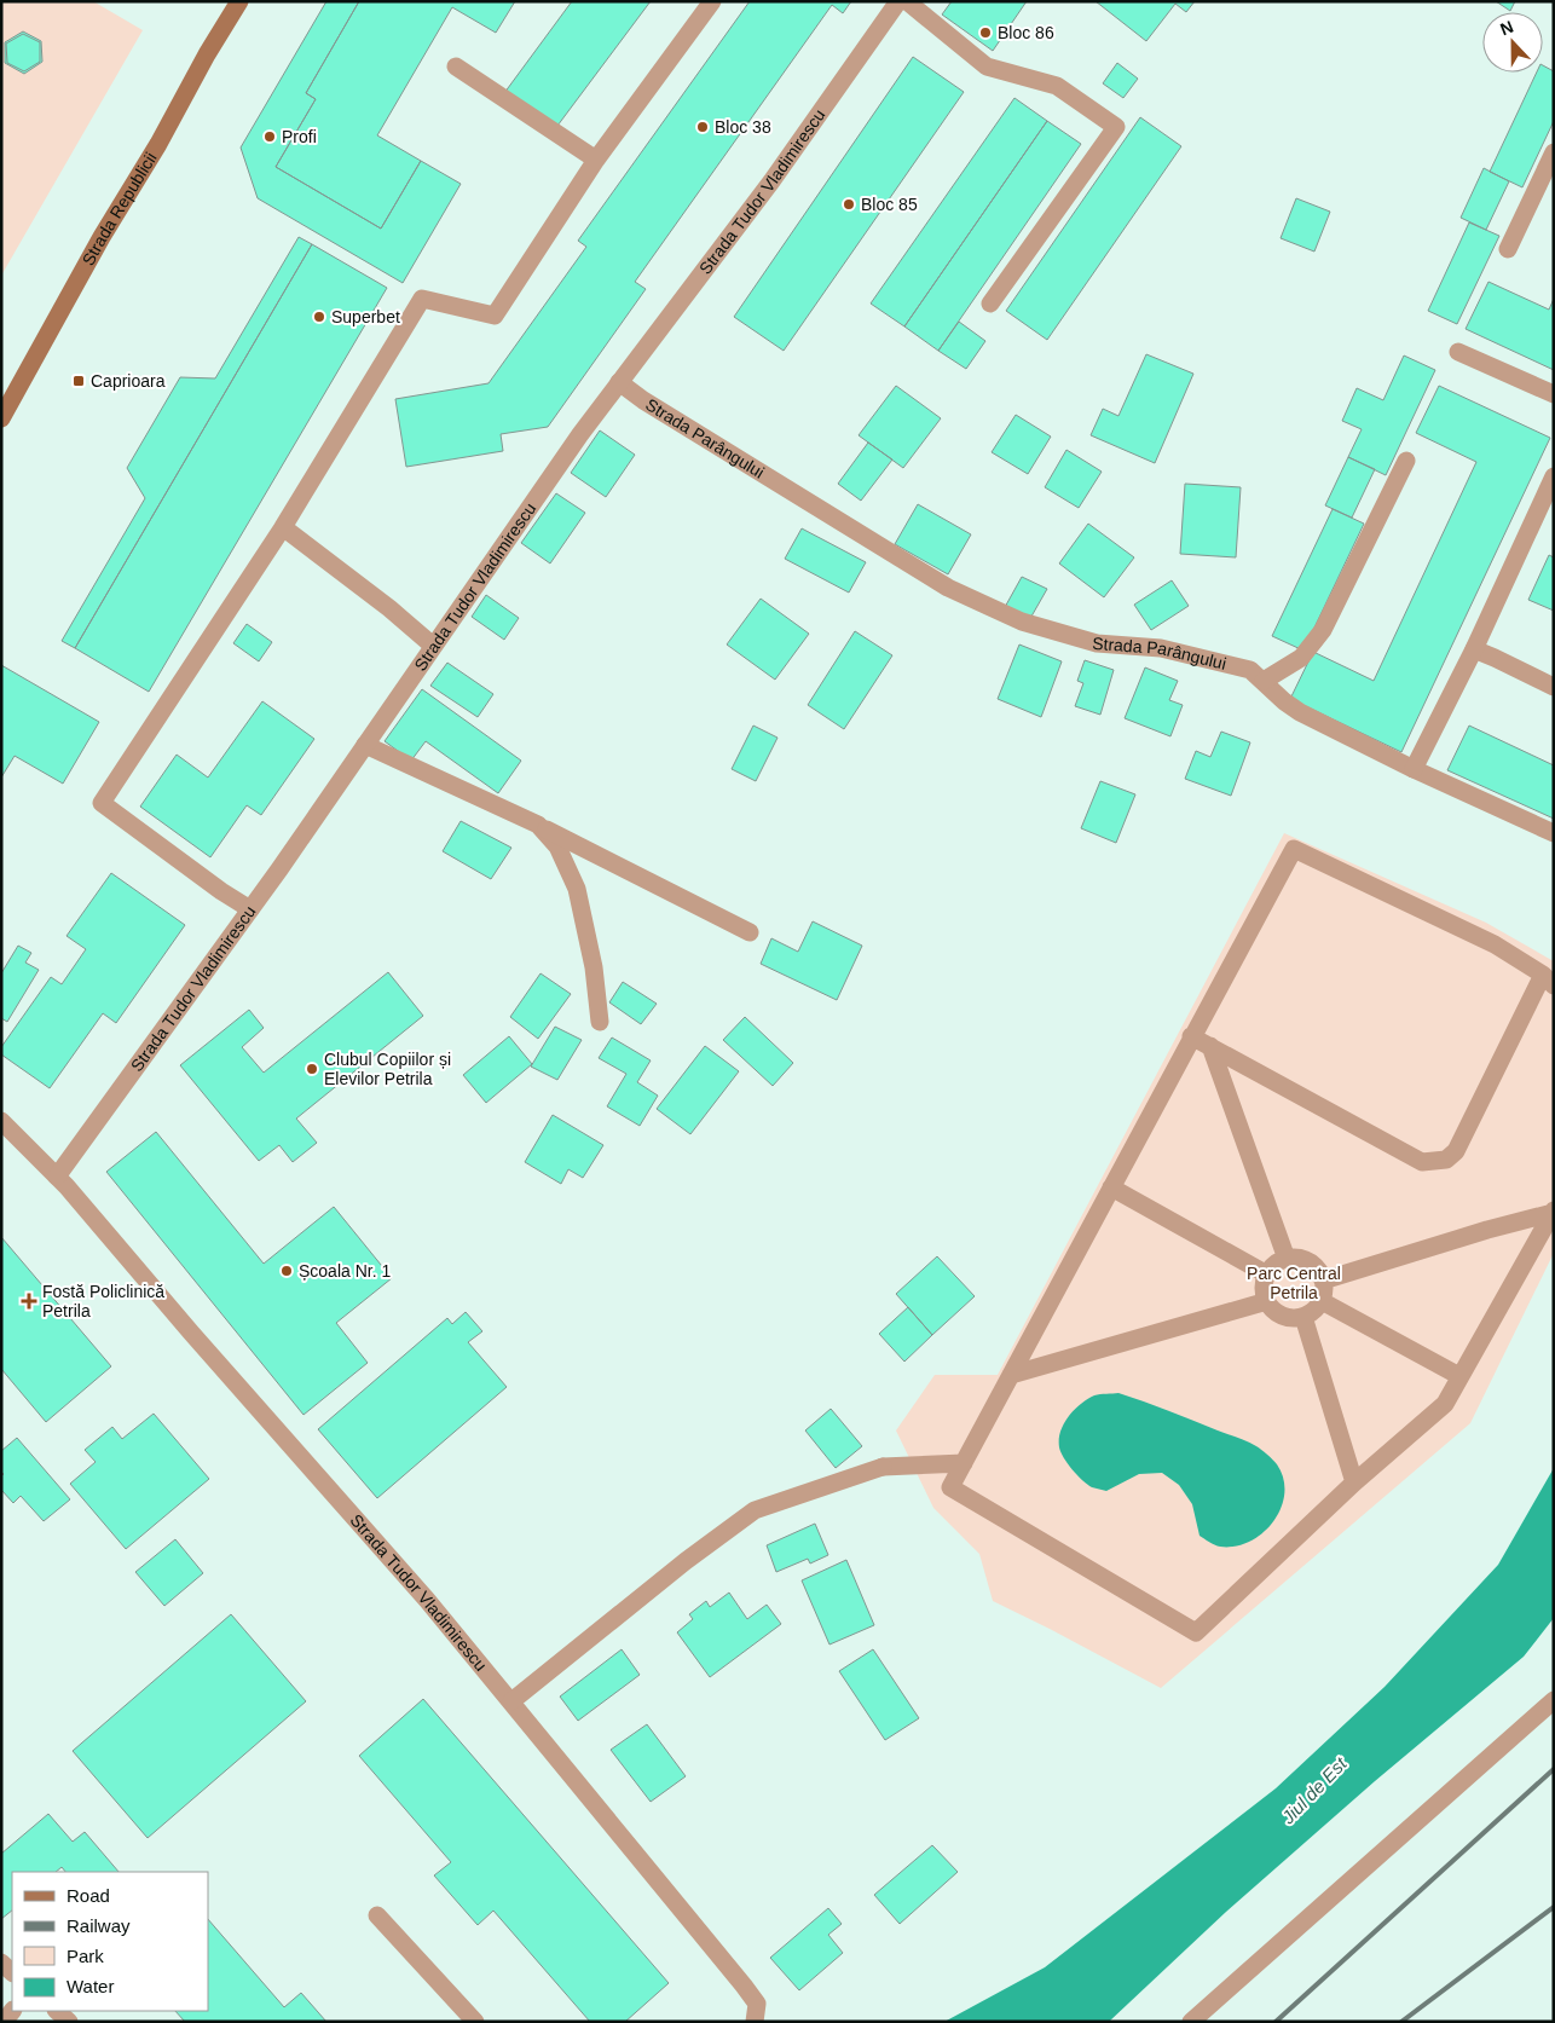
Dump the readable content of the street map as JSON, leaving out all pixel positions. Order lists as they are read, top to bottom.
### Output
{
  "streets": {
    "main road": ["Strada Republicii"],
    "street": ["Strada Tudor Vladimirescu", "Strada Parângului"]
  },
  "crossings": [
    ["Strada Tudor Vladimirescu", "Strada Parângului"]
  ],
  "water": ["Jiul de Est"],
  "parks": ["Parc Central Petrila"],
  "places": {
    "other": [
      "Bloc 86",
      "Bloc 38",
      "Profi",
      "Bloc 85",
      "Superbet",
      "Clubul Copiilor și Elevilor Petrila",
      "Școala Nr. 1"
    ],
    "transit": ["Caprioara"],
    "health": ["Fostă Policlinică Petrila"]
  },
  "legend": [
    "Road",
    "Railway",
    "Park",
    "Water"
  ],
  "north": "top"
}
